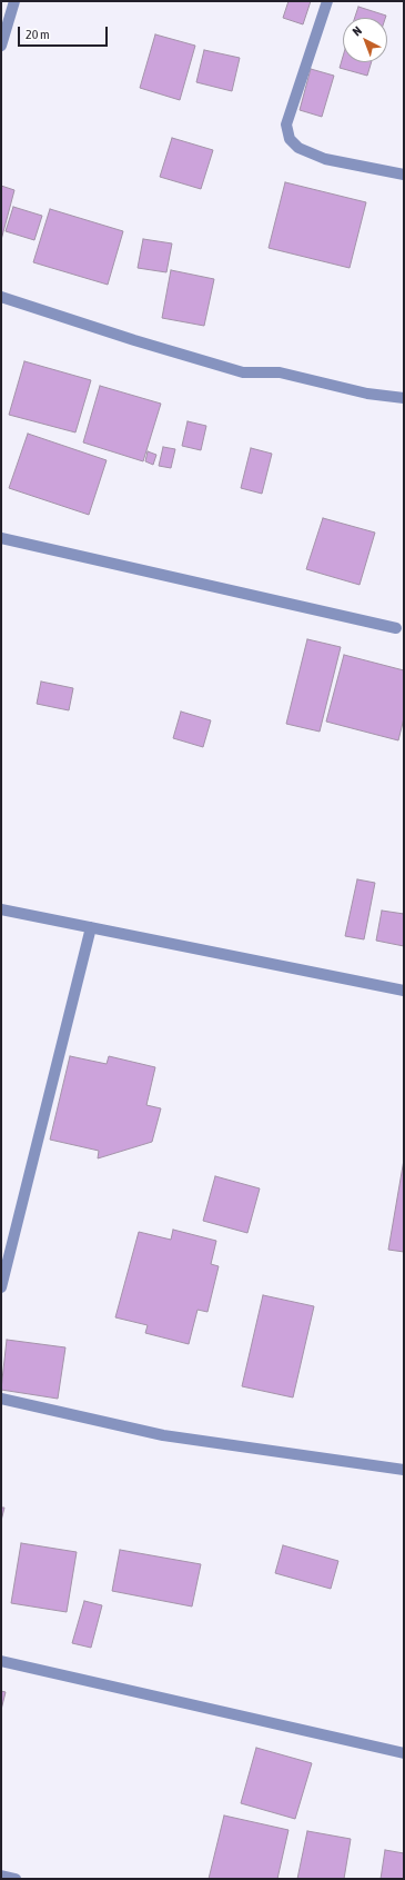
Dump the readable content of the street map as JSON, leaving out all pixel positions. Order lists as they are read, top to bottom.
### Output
{
  "scale_bar": "20 m",
  "north": "top left"
}
